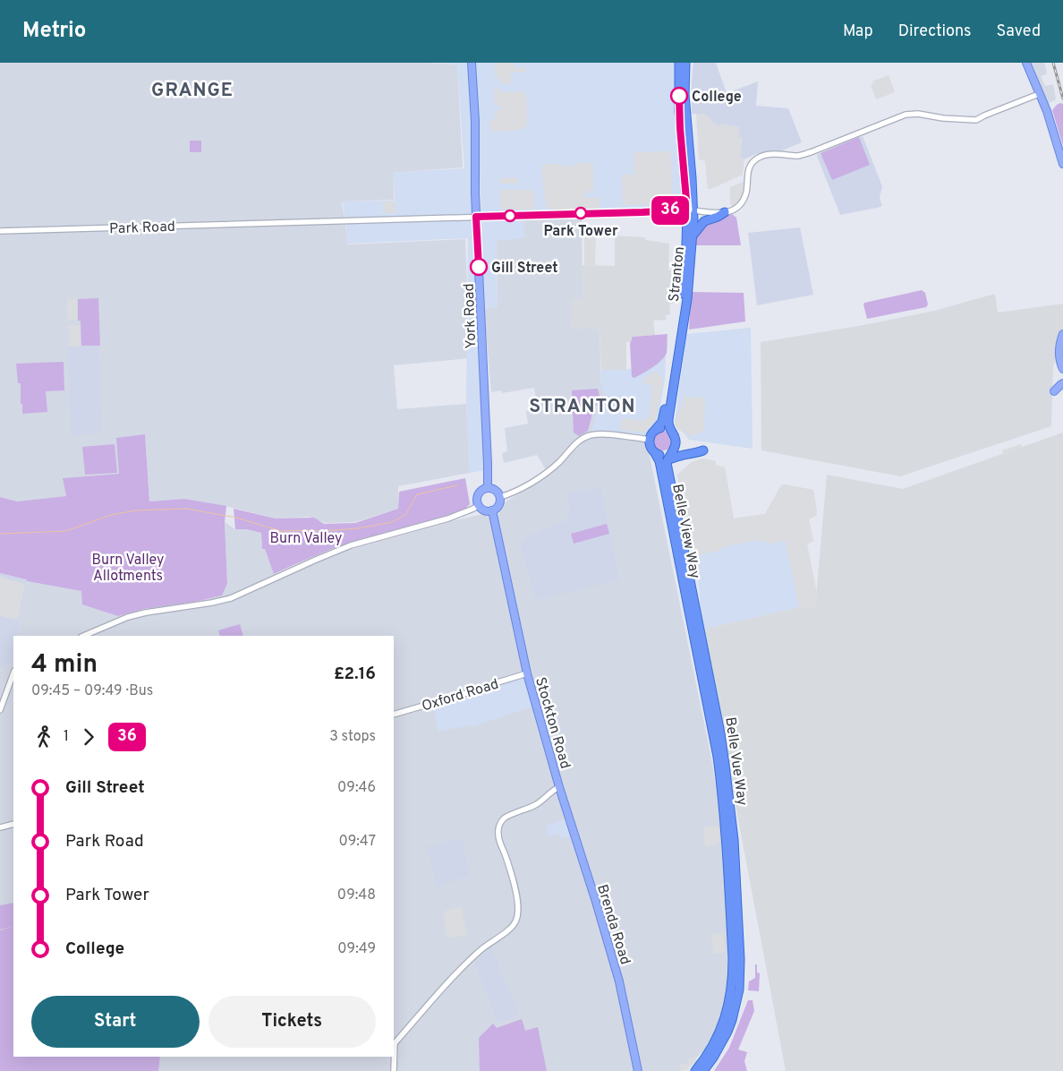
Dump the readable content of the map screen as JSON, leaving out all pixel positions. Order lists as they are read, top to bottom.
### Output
{
  "streets": {
    "highway": ["Stranton", "Belle View Way", "Belle Vue Way"],
    "main road": ["York Road", "Stockton Road", "Brenda Road"],
    "street": ["Park Road", "Oxford Road"]
  },
  "crossings": [
    ["Park Road", "Stranton"],
    ["Park Road", "York Road"],
    ["Stranton", "Belle View Way"],
    ["Stranton", "Belle Vue Way"],
    ["York Road", "Stockton Road"],
    ["Belle View Way", "Belle Vue Way"],
    ["Oxford Road", "Stockton Road"],
    ["Stockton Road", "Brenda Road"]
  ],
  "districts": ["GRANGE", "STRANTON"],
  "parks": ["Burn Valley", "Burn Valley Allotments"],
  "places": ["College", "Park Tower", "Gill Street"],
  "lines": ["bus line 36"],
  "page": {
    "header": "Metrio",
    "nav": ["Map", "Directions", "Saved"],
    "on_map": "36",
    "heading": ["4 min", "09:45 – 09:49 · Bus", "£2.16"],
    "legs": ["1", "36", "3 stops"],
    "list": [
      {
        "name": "Gill Street",
        "value": "09:46"
      },
      {
        "name": "Park Road",
        "value": "09:47"
      },
      {
        "name": "Park Tower",
        "value": "09:48"
      },
      {
        "name": "College",
        "value": "09:49"
      }
    ],
    "buttons": ["Start", "Tickets"]
  }
}
